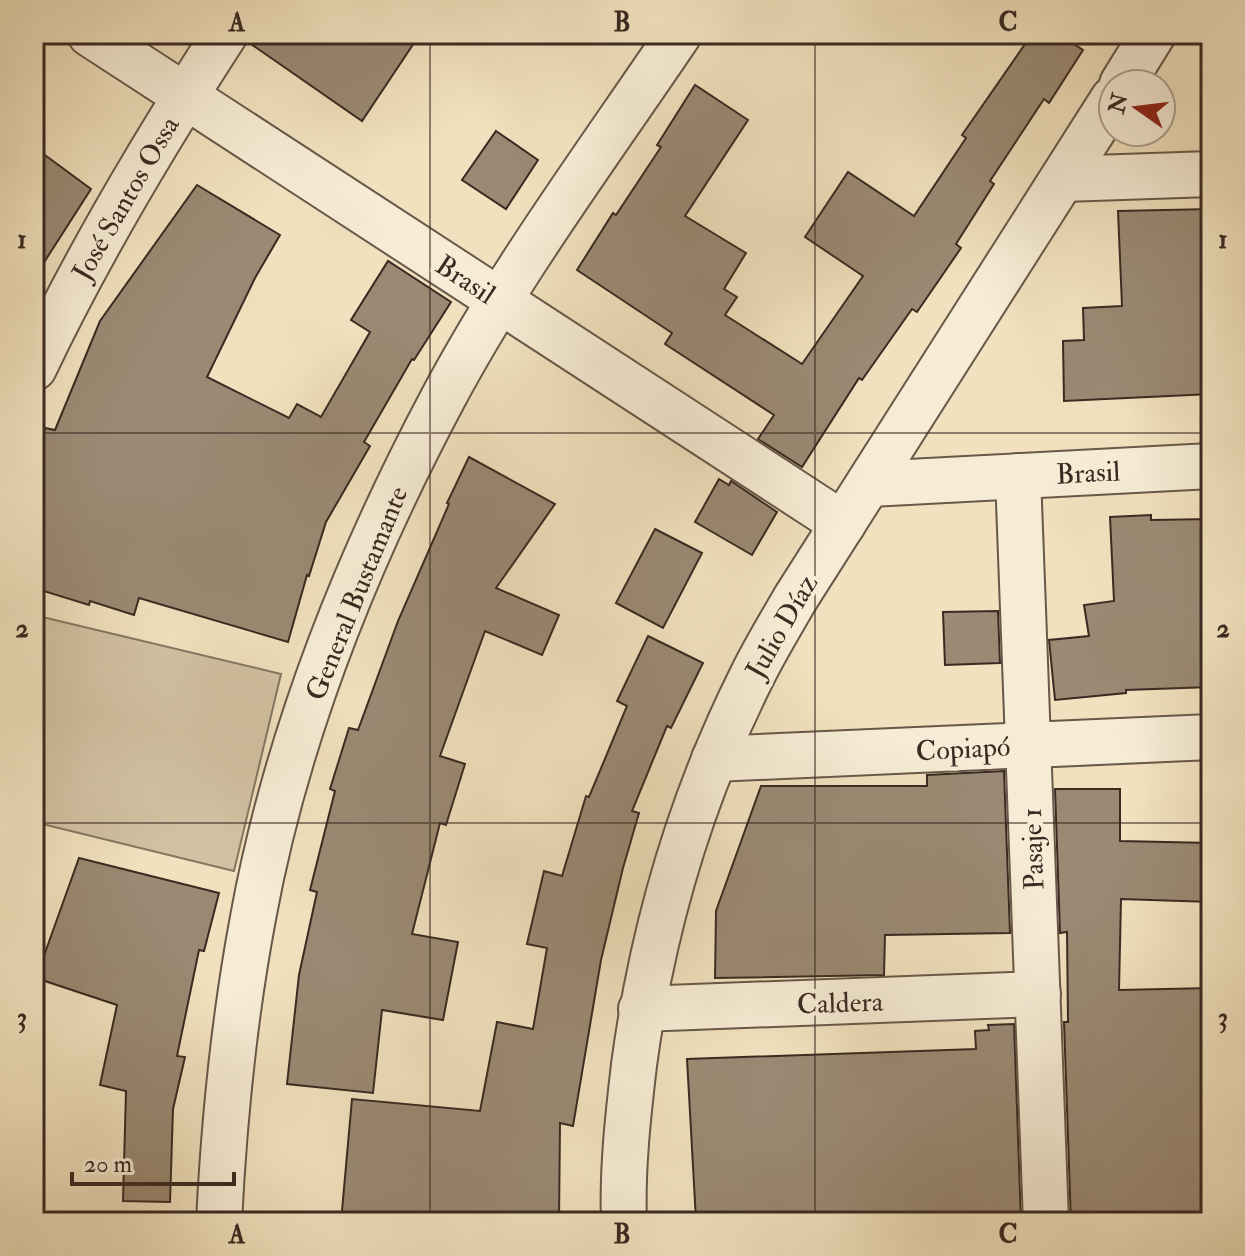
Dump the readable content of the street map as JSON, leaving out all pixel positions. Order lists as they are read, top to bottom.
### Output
{
  "streets": {
    "street": [
      "José Santos Ossa",
      "Brasil",
      "General Bustamante",
      "Julio Díaz",
      "Copiapó",
      "Pasaje 1",
      "Caldera"
    ]
  },
  "crossings": [
    ["José Santos Ossa", "Brasil"],
    ["Brasil", "General Bustamante"],
    ["Brasil", "Julio Díaz"],
    ["Brasil", "Pasaje 1"],
    ["Julio Díaz", "Copiapó"],
    ["Julio Díaz", "Caldera"],
    ["Copiapó", "Pasaje 1"],
    ["Pasaje 1", "Caldera"]
  ],
  "scale_bar": "20 m",
  "north": "left",
  "grid": {
    "columns": ["A", "B", "C"],
    "rows": ["1", "2", "3"]
  }
}
